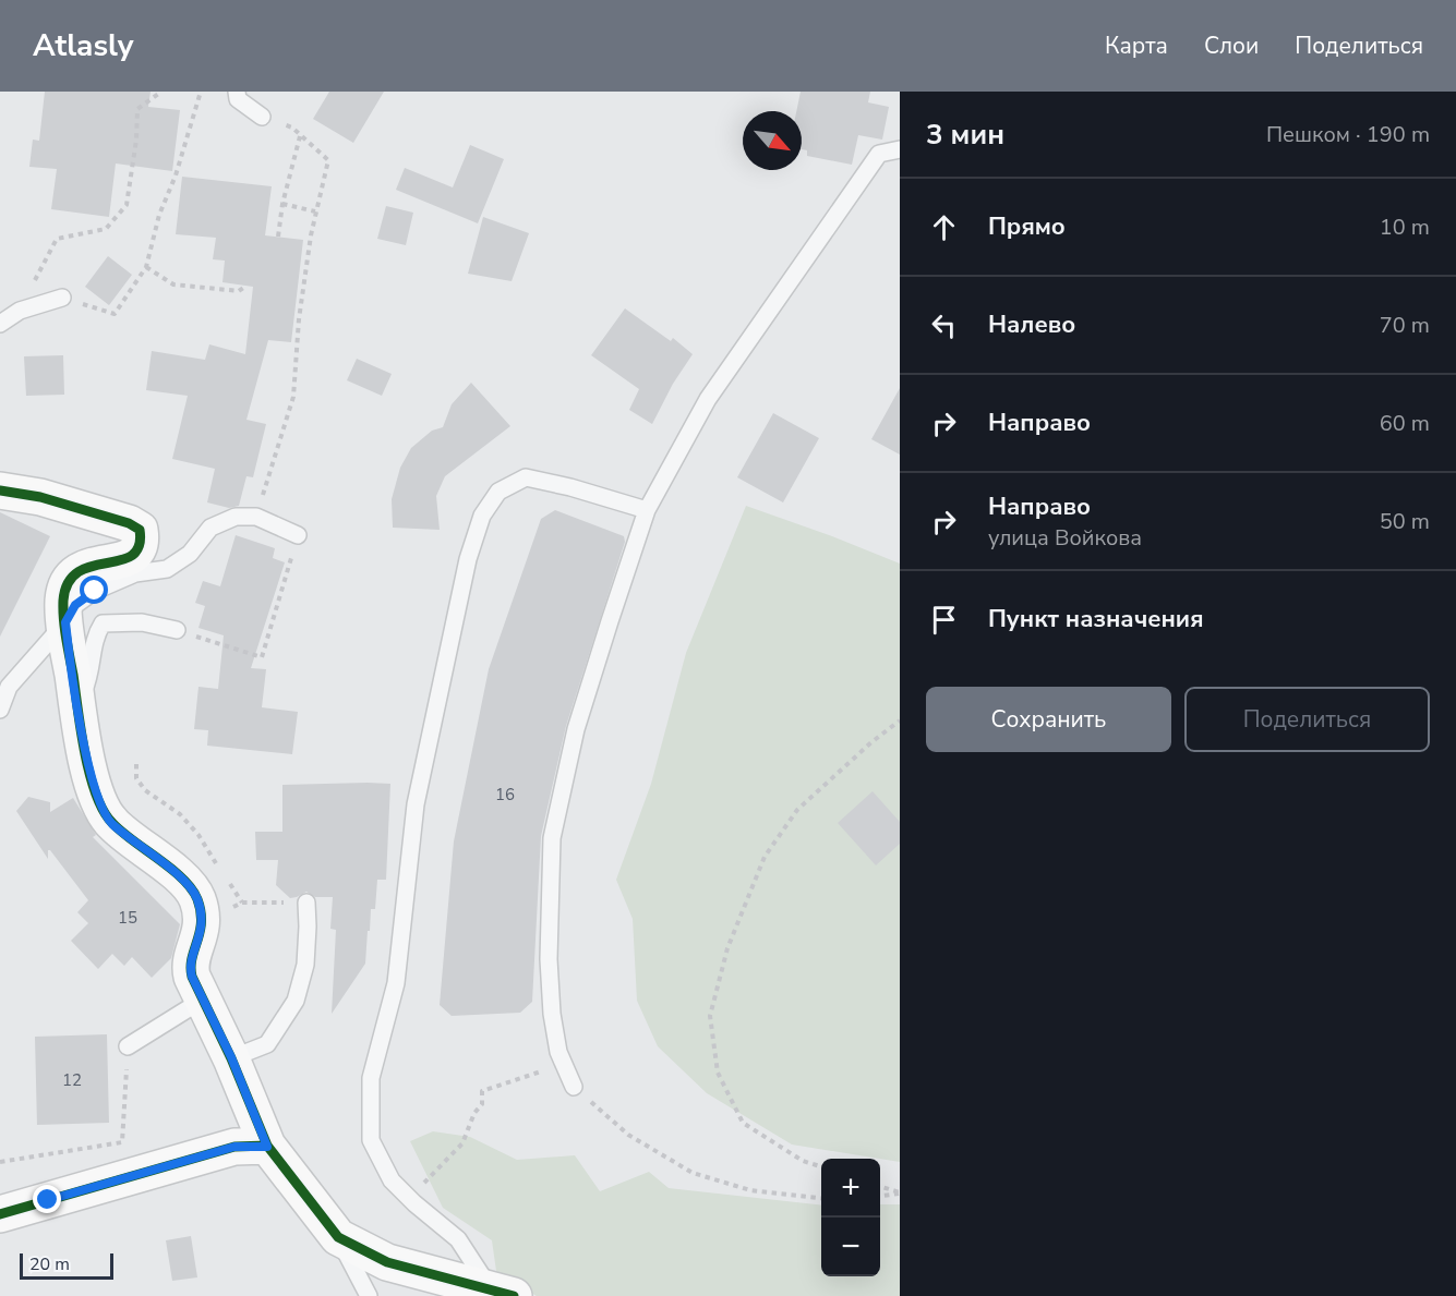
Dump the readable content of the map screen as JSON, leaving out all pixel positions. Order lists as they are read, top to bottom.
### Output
{
  "house_numbers": ["16", "15", "12"],
  "scale_bar": "20 m",
  "north": "bottom right",
  "page": {
    "header": "Atlasly",
    "nav": ["Карта", "Слои", "Поделиться"],
    "heading": ["3 мин", "Пешком · 190 m"],
    "list": [
      ["Прямо", "10 m"],
      ["Налево", "70 m"],
      ["Направо", "60 m"],
      ["Направо", "улица Войкова", "50 m"],
      "Пункт назначения"
    ],
    "buttons": ["Сохранить", "Поделиться"],
    "map_buttons": ["+", "−"],
    "scale": "20 m"
  }
}
